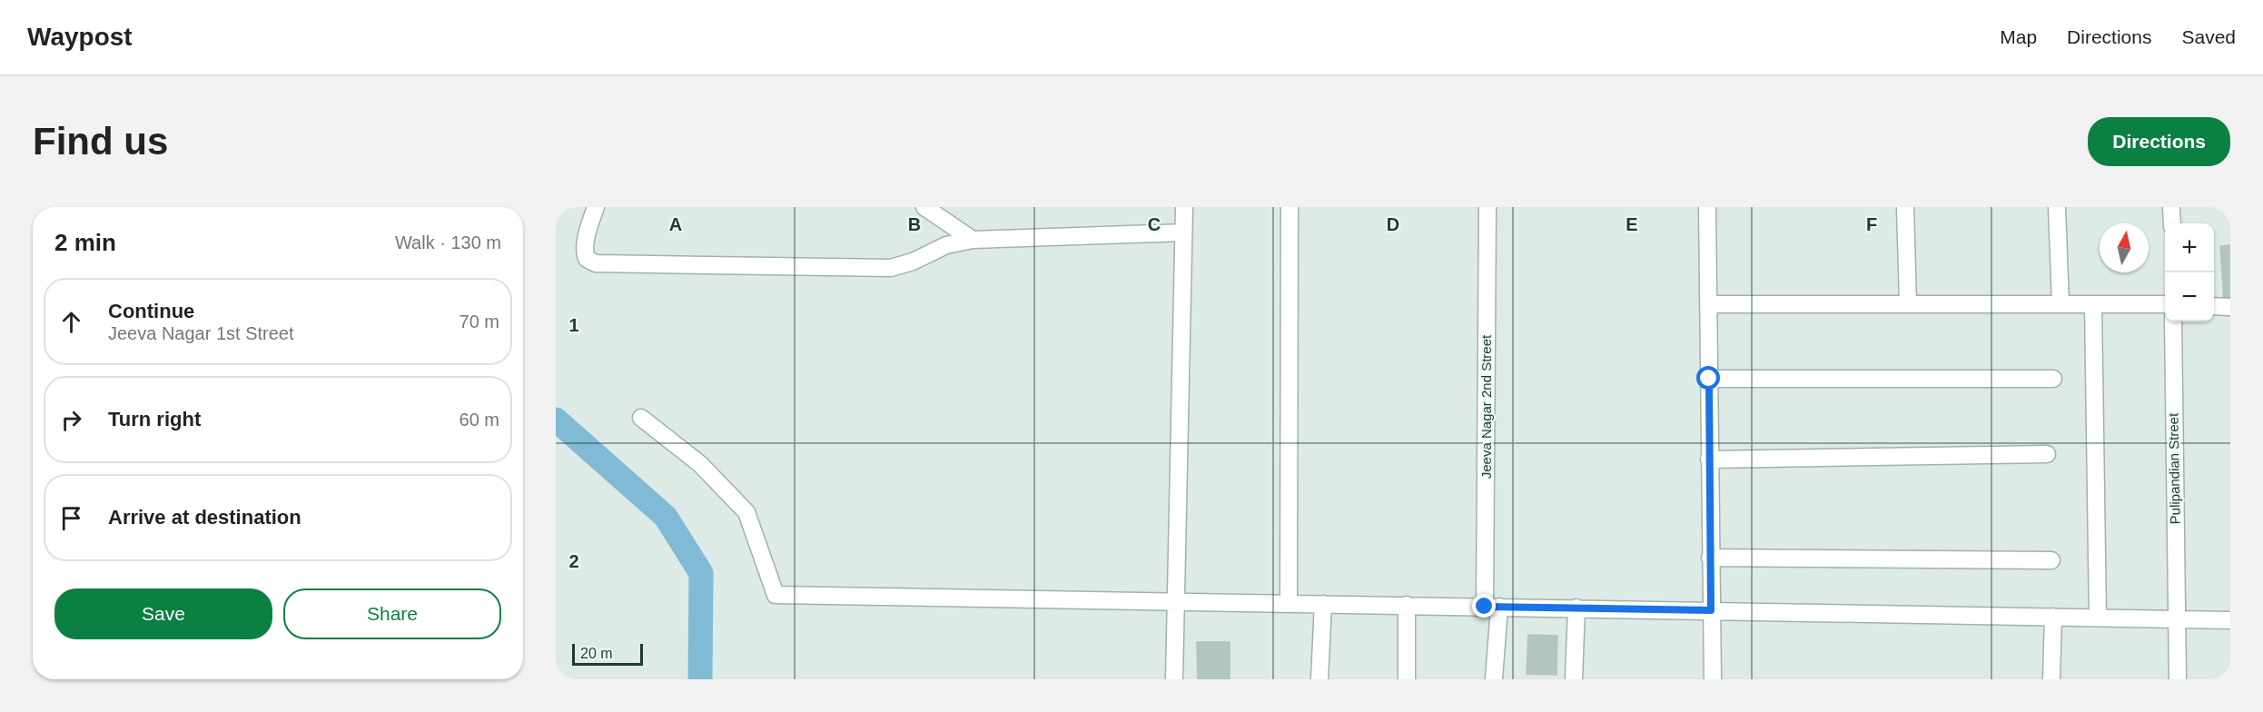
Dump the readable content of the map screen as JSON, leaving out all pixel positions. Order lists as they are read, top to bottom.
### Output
{
  "streets": {
    "street": ["Jeeva Nagar 2nd Street", "Pulipandian Street"]
  },
  "scale_bar": "20 m",
  "north": "top",
  "page": {
    "header": "Waypost",
    "nav": ["Map", "Directions", "Saved"],
    "buttons": [
      "Directions",
      ["Save", "Share"]
    ],
    "title": "Find us",
    "heading": ["2 min", "Walk · 130 m"],
    "map_buttons": ["+", "−"],
    "list": [
      ["Continue", "Jeeva Nagar 1st Street", "70 m"],
      ["Turn right", "60 m"],
      "Arrive at destination"
    ],
    "scale": "20 m"
  },
  "grid": {
    "columns": [
      "A",
      "B",
      "C",
      "D",
      "E",
      "F"
    ],
    "rows": ["1", "2"]
  }
}
